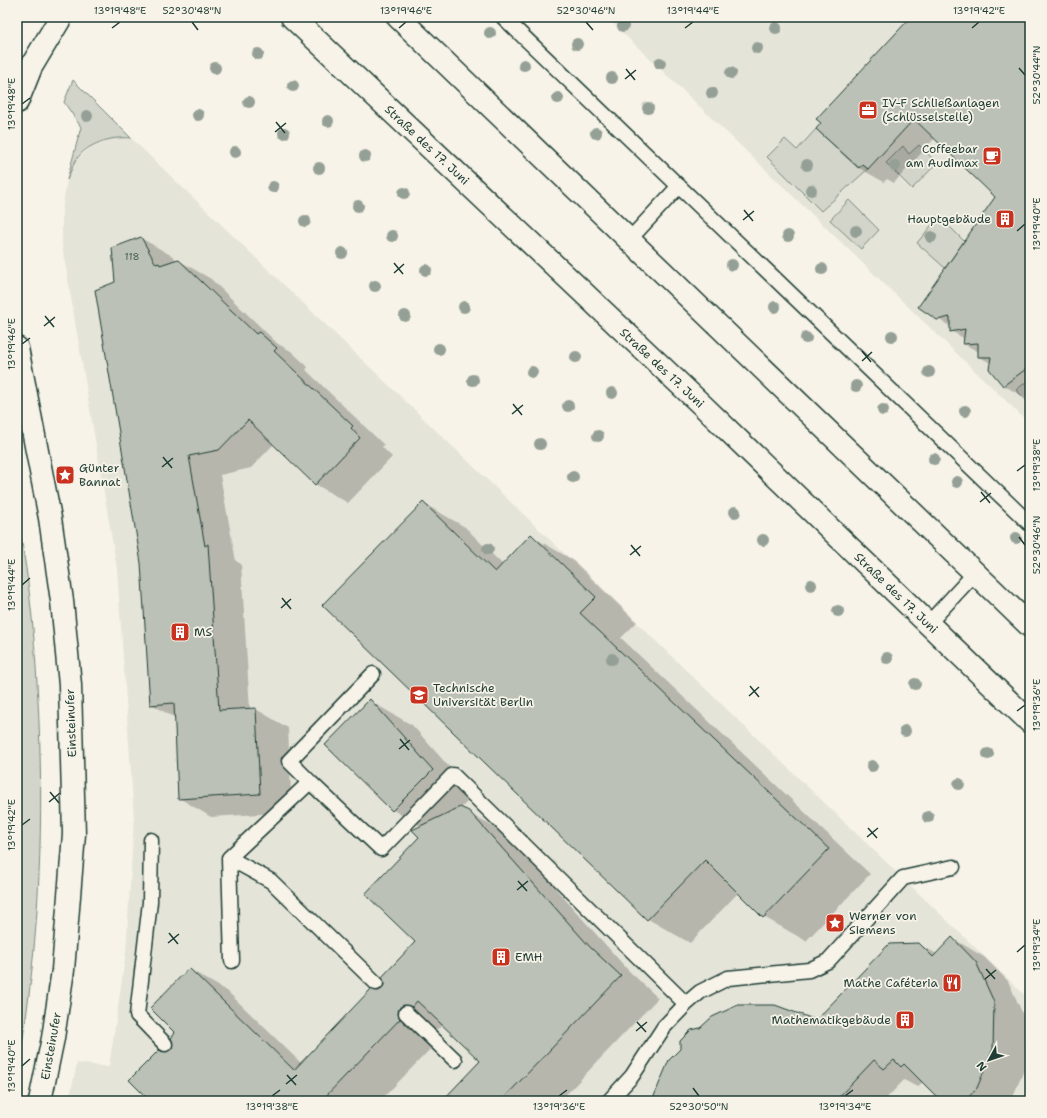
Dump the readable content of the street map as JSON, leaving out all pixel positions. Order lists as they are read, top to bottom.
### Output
{
  "streets": {
    "main road": ["Straße des 17. Juni", "Einsteinufer"]
  },
  "places": {
    "office": ["IV-F Schließanlagen (Schlüsselstelle)"],
    "cafe": ["Coffeebar am Audimax"],
    "building": [
      "Hauptgebäude",
      "MS",
      "EMH",
      "Mathematikgebäude"
    ],
    "place": ["Günter Bannat", "Werner von Siemens"],
    "school or university": ["Technische Universität Berlin"],
    "restaurant": ["Mathe Caféteria"]
  },
  "house_numbers": ["118"],
  "north": "bottom left",
  "coordinates": [
    "13°19'48\"E",
    "52°30'48\"N",
    "13°19'46\"E",
    "52°30'46\"N",
    "13°19'44\"E",
    "13°19'42\"E",
    "52°30'44\"N",
    "13°19'40\"E",
    "13°19'38\"E",
    "13°19'36\"E",
    "13°19'34\"E",
    "52°30'50\"N"
  ]
}
